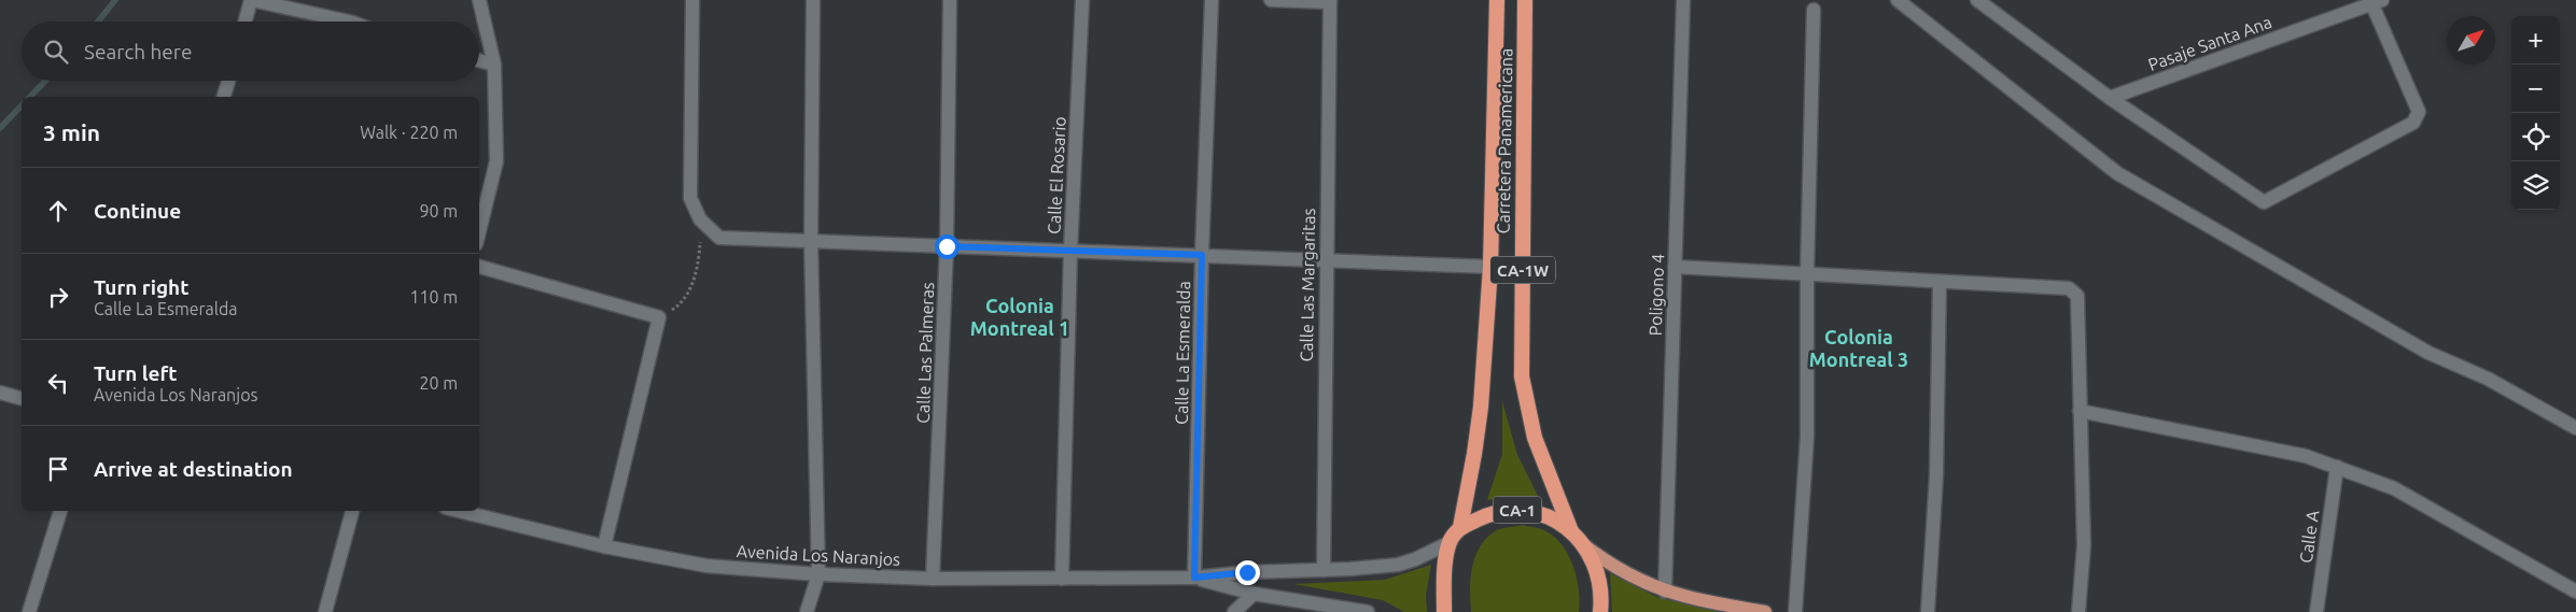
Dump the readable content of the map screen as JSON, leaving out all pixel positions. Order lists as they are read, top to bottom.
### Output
{
  "streets": {
    "highway": ["Carretera Panamericana", "CA-1W", "CA-1"],
    "street": [
      "Pasaje Santa Ana",
      "Calle El Rosario",
      "Calle Las Margaritas",
      "Poligono 4",
      "Calle Las Palmeras",
      "Calle La Esmeralda",
      "Calle A",
      "Avenida Los Naranjos"
    ]
  },
  "crossings": [
    ["Carretera Panamericana", "CA-1"],
    ["Calle El Rosario", "Avenida Los Naranjos"],
    ["Calle Las Margaritas", "Avenida Los Naranjos"],
    ["Calle Las Palmeras", "Avenida Los Naranjos"],
    ["Calle La Esmeralda", "Avenida Los Naranjos"]
  ],
  "districts": ["Colonia Montreal 1", "Colonia Montreal 3"],
  "north": "top right",
  "page": {
    "map_buttons": ["+", "−"],
    "search": "Search here",
    "heading": ["3 min", "Walk · 220 m"],
    "list": [
      ["Continue", "90 m"],
      ["Turn right", "Calle La Esmeralda", "110 m"],
      ["Turn left", "Avenida Los Naranjos", "20 m"],
      "Arrive at destination"
    ]
  }
}
